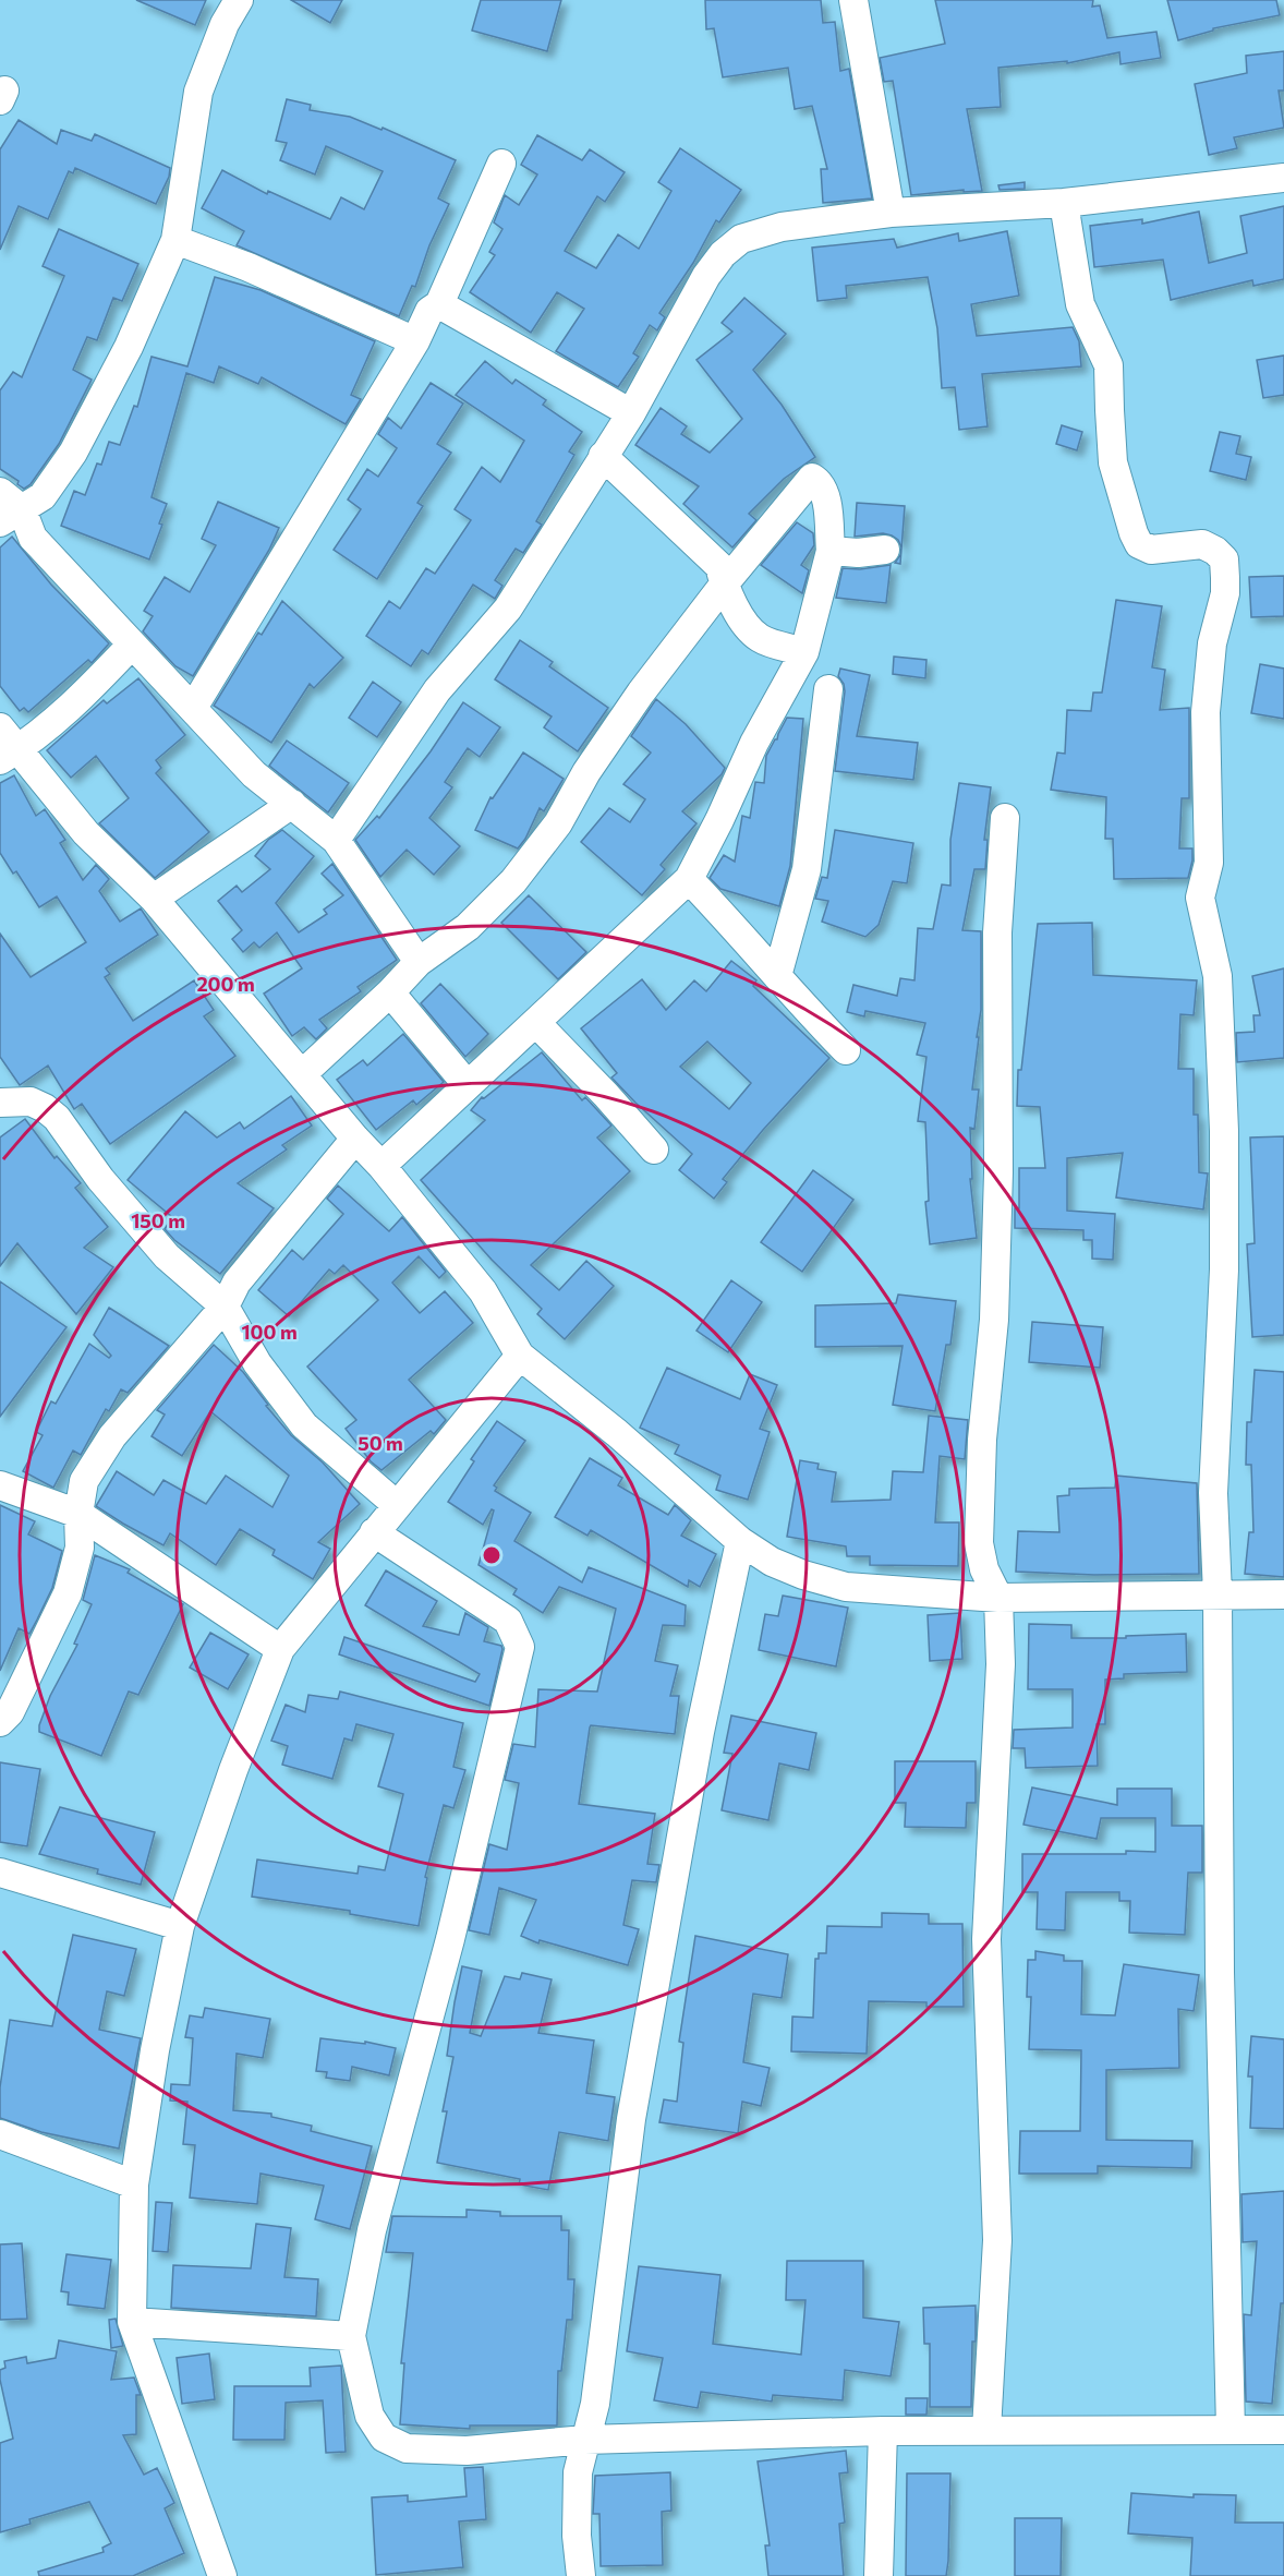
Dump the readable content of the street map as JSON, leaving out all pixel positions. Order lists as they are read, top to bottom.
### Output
{
  "rings": [
    "200 m",
    "150 m",
    "100 m",
    "50 m"
  ]
}
